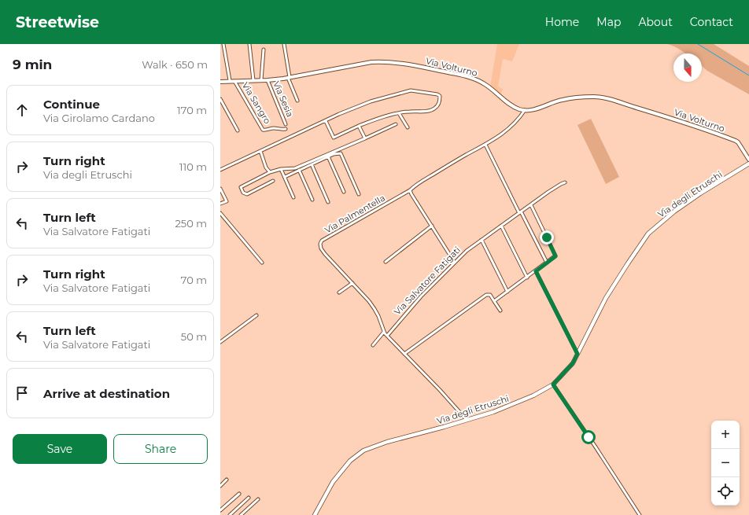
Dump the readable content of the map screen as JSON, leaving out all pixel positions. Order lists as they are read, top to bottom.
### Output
{
  "streets": {
    "main road": ["Via degli Etruschi"],
    "street": [
      "Via Volturno",
      "Via Sesia",
      "Via Sangro",
      "Via Palmentella",
      "Via Salvatore Fatigati"
    ]
  },
  "crossings": [
    ["Via Volturno", "Via Sesia"],
    ["Via Volturno", "Via Sangro"],
    ["Via Volturno", "Via degli Etruschi"],
    ["Via Volturno", "Via Palmentella"],
    ["Via degli Etruschi", "Via Palmentella"],
    ["Via Palmentella", "Via Salvatore Fatigati"]
  ],
  "north": "bottom",
  "page": {
    "header": "Streetwise",
    "nav": [
      "Home",
      "Map",
      "About",
      "Contact"
    ],
    "heading": ["9 min", "Walk · 650 m"],
    "list": [
      ["Continue", "Via Girolamo Cardano", "170 m"],
      ["Turn right", "Via degli Etruschi", "110 m"],
      ["Turn left", "Via Salvatore Fatigati", "250 m"],
      ["Turn right", "Via Salvatore Fatigati", "70 m"],
      ["Turn left", "Via Salvatore Fatigati", "50 m"],
      "Arrive at destination"
    ],
    "map_buttons": ["+", "−"],
    "buttons": ["Save", "Share"]
  }
}
